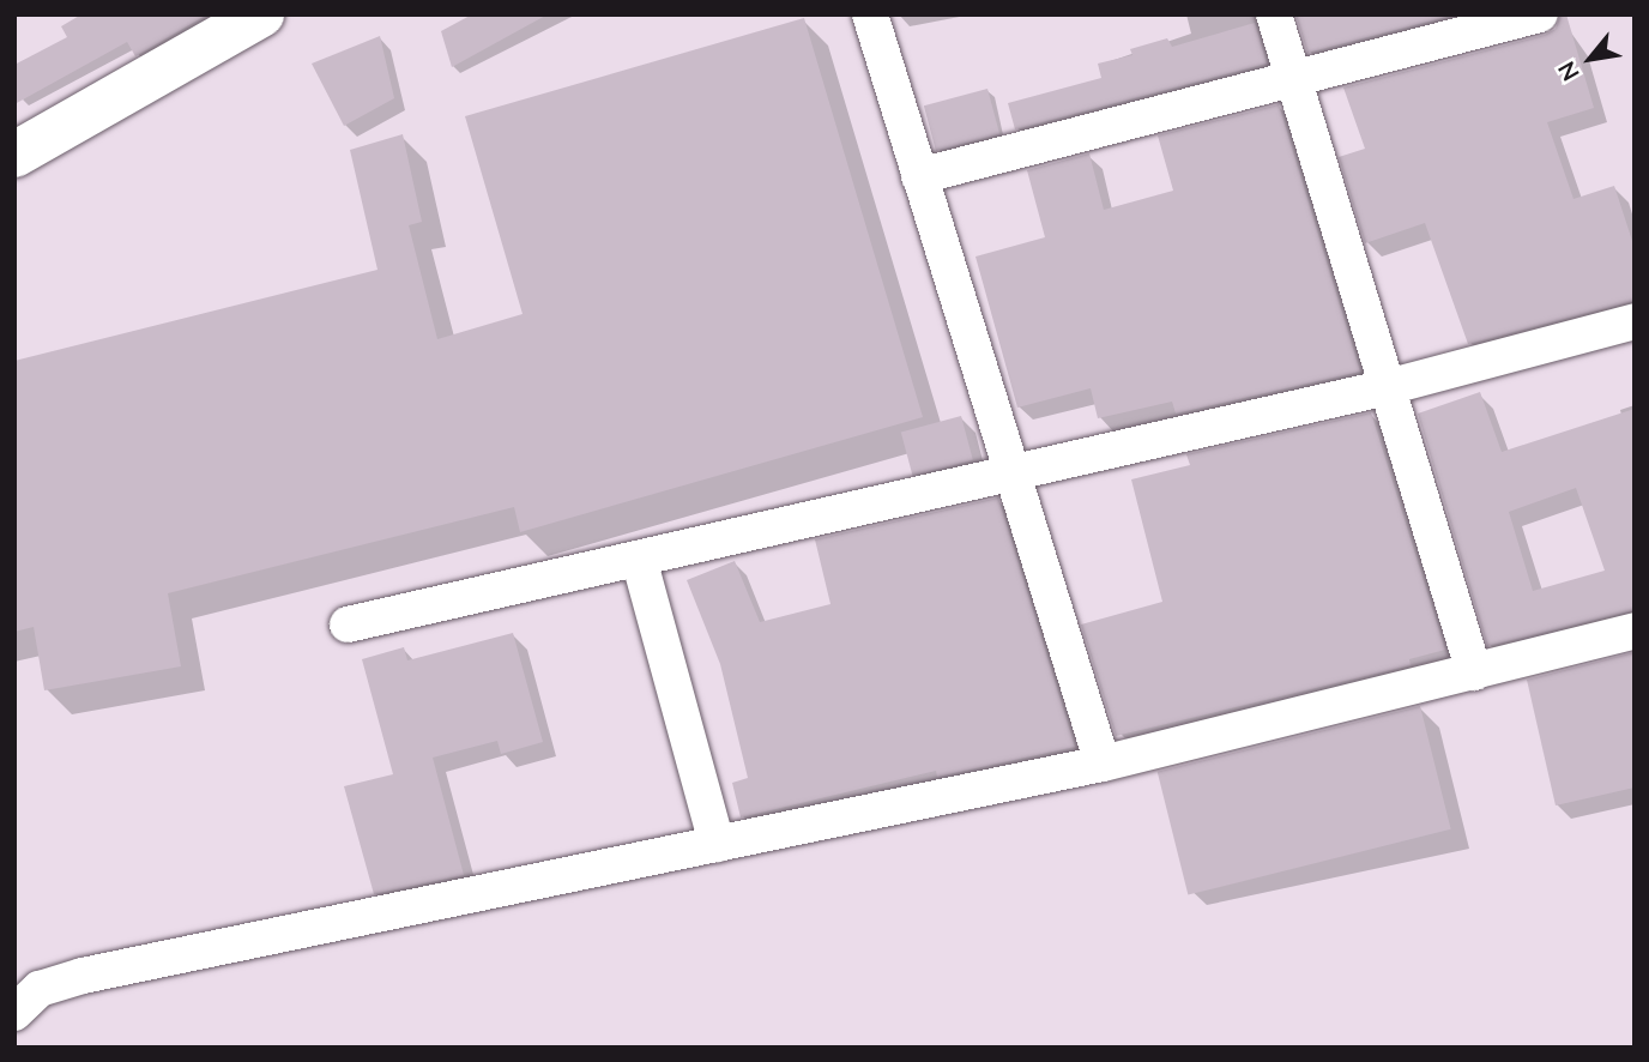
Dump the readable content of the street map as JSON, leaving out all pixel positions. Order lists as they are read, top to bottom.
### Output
{
  "north": "bottom left"
}
